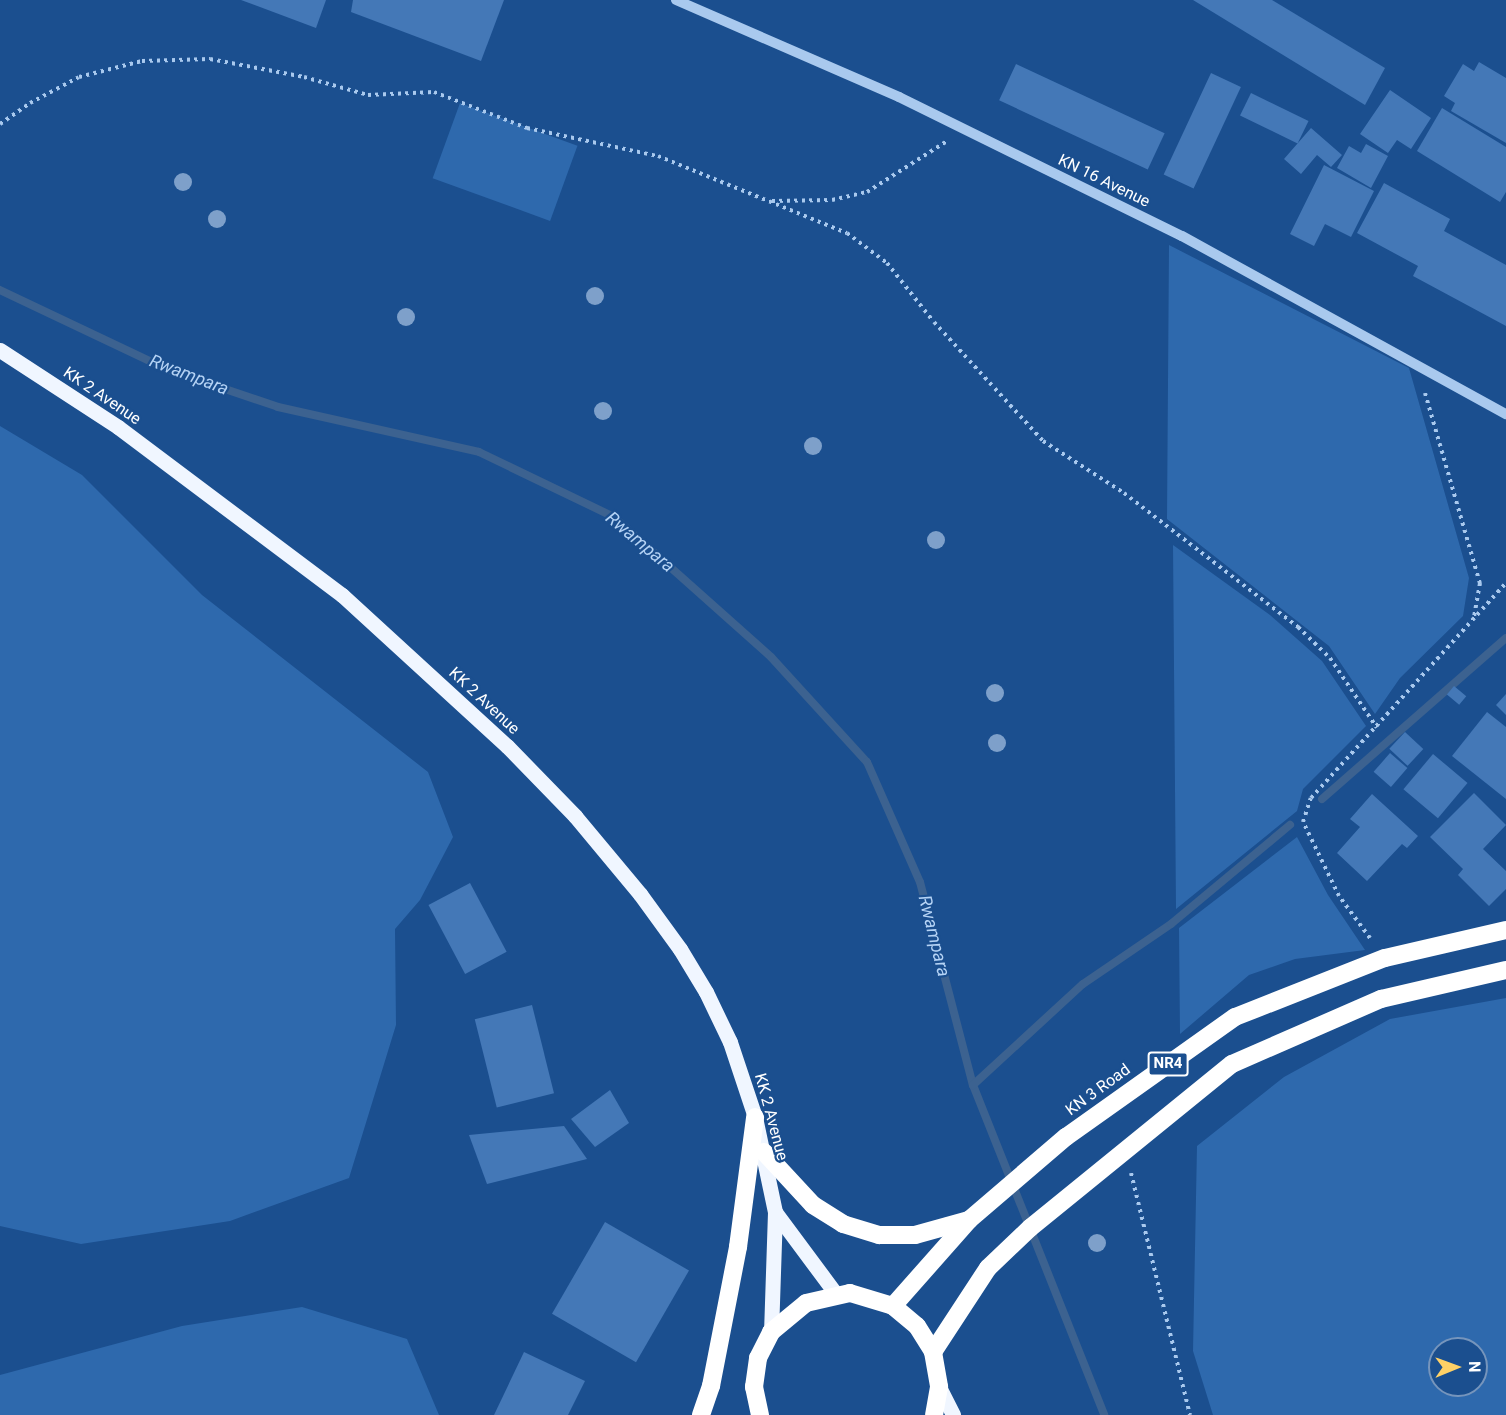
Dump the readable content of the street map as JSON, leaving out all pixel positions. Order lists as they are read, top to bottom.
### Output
{
  "streets": {
    "highway": ["NR4", "KN 3 Road"],
    "main road": ["KK 2 Avenue"],
    "street": ["KN 16 Avenue"]
  },
  "water": ["Rwampara"],
  "north": "right"
}
